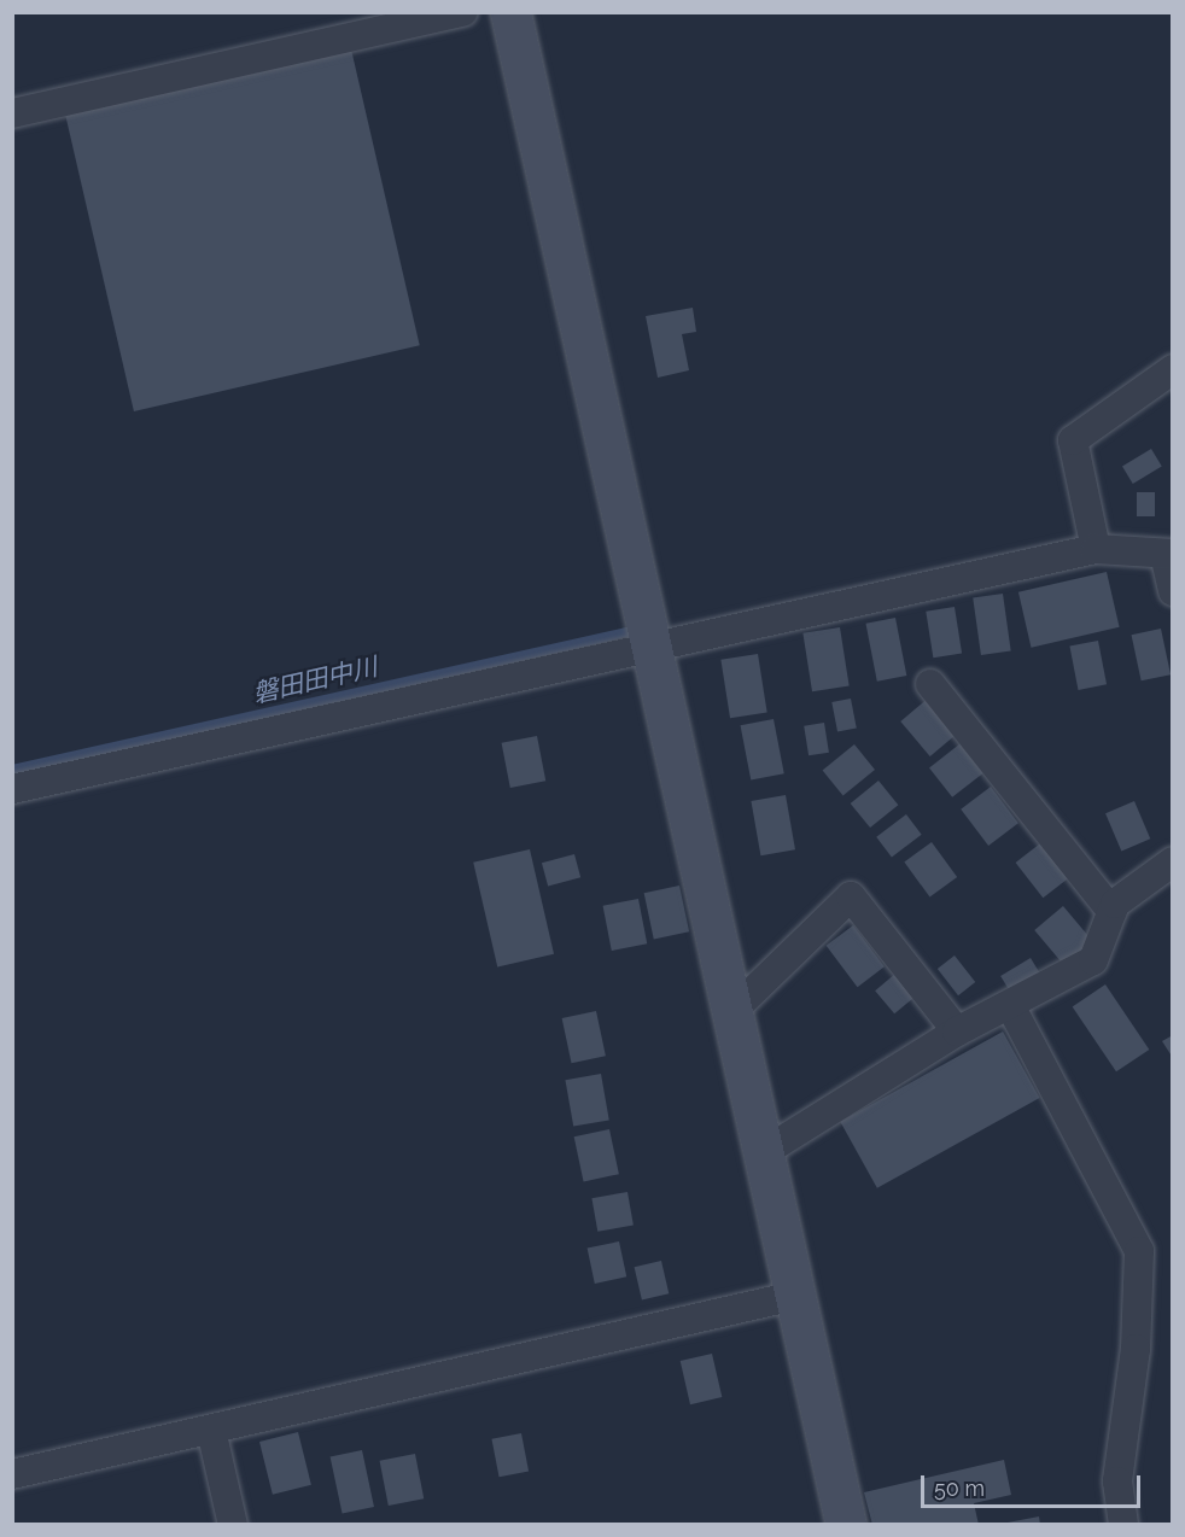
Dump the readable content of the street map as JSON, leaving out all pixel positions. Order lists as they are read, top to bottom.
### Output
{
  "water": ["磐田田中川"],
  "scale_bar": "50 m"
}
